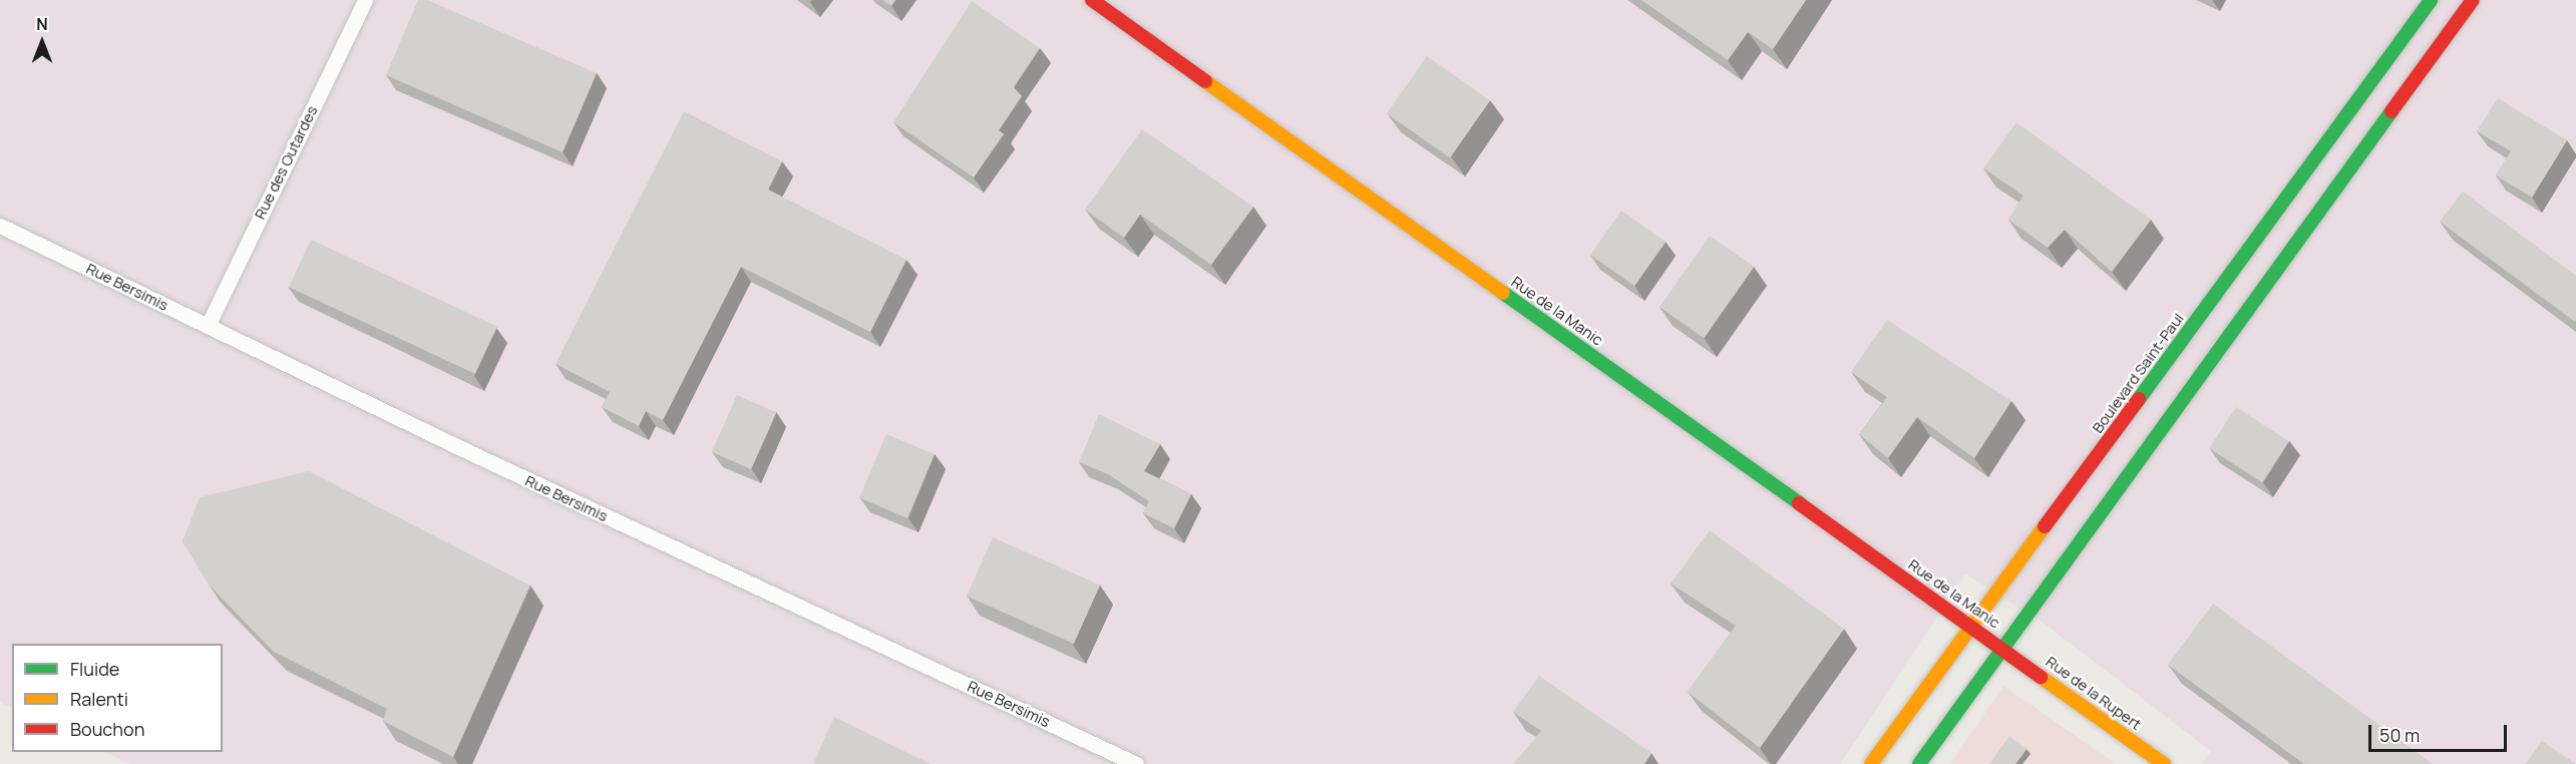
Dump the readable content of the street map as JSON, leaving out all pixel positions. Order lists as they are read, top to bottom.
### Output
{
  "streets": {
    "main road": ["Rue de la Manic", "Boulevard Saint-Paul", "Rue de la Rupert"],
    "street": ["Rue des Outardes", "Rue Bersimis"]
  },
  "crossings": [
    ["Rue des Outardes", "Rue Bersimis"],
    ["Rue de la Manic", "Boulevard Saint-Paul"],
    ["Rue de la Manic", "Rue de la Rupert"]
  ],
  "legend": ["Fluide", "Ralenti", "Bouchon"],
  "scale_bar": "50 m",
  "north": "top"
}
